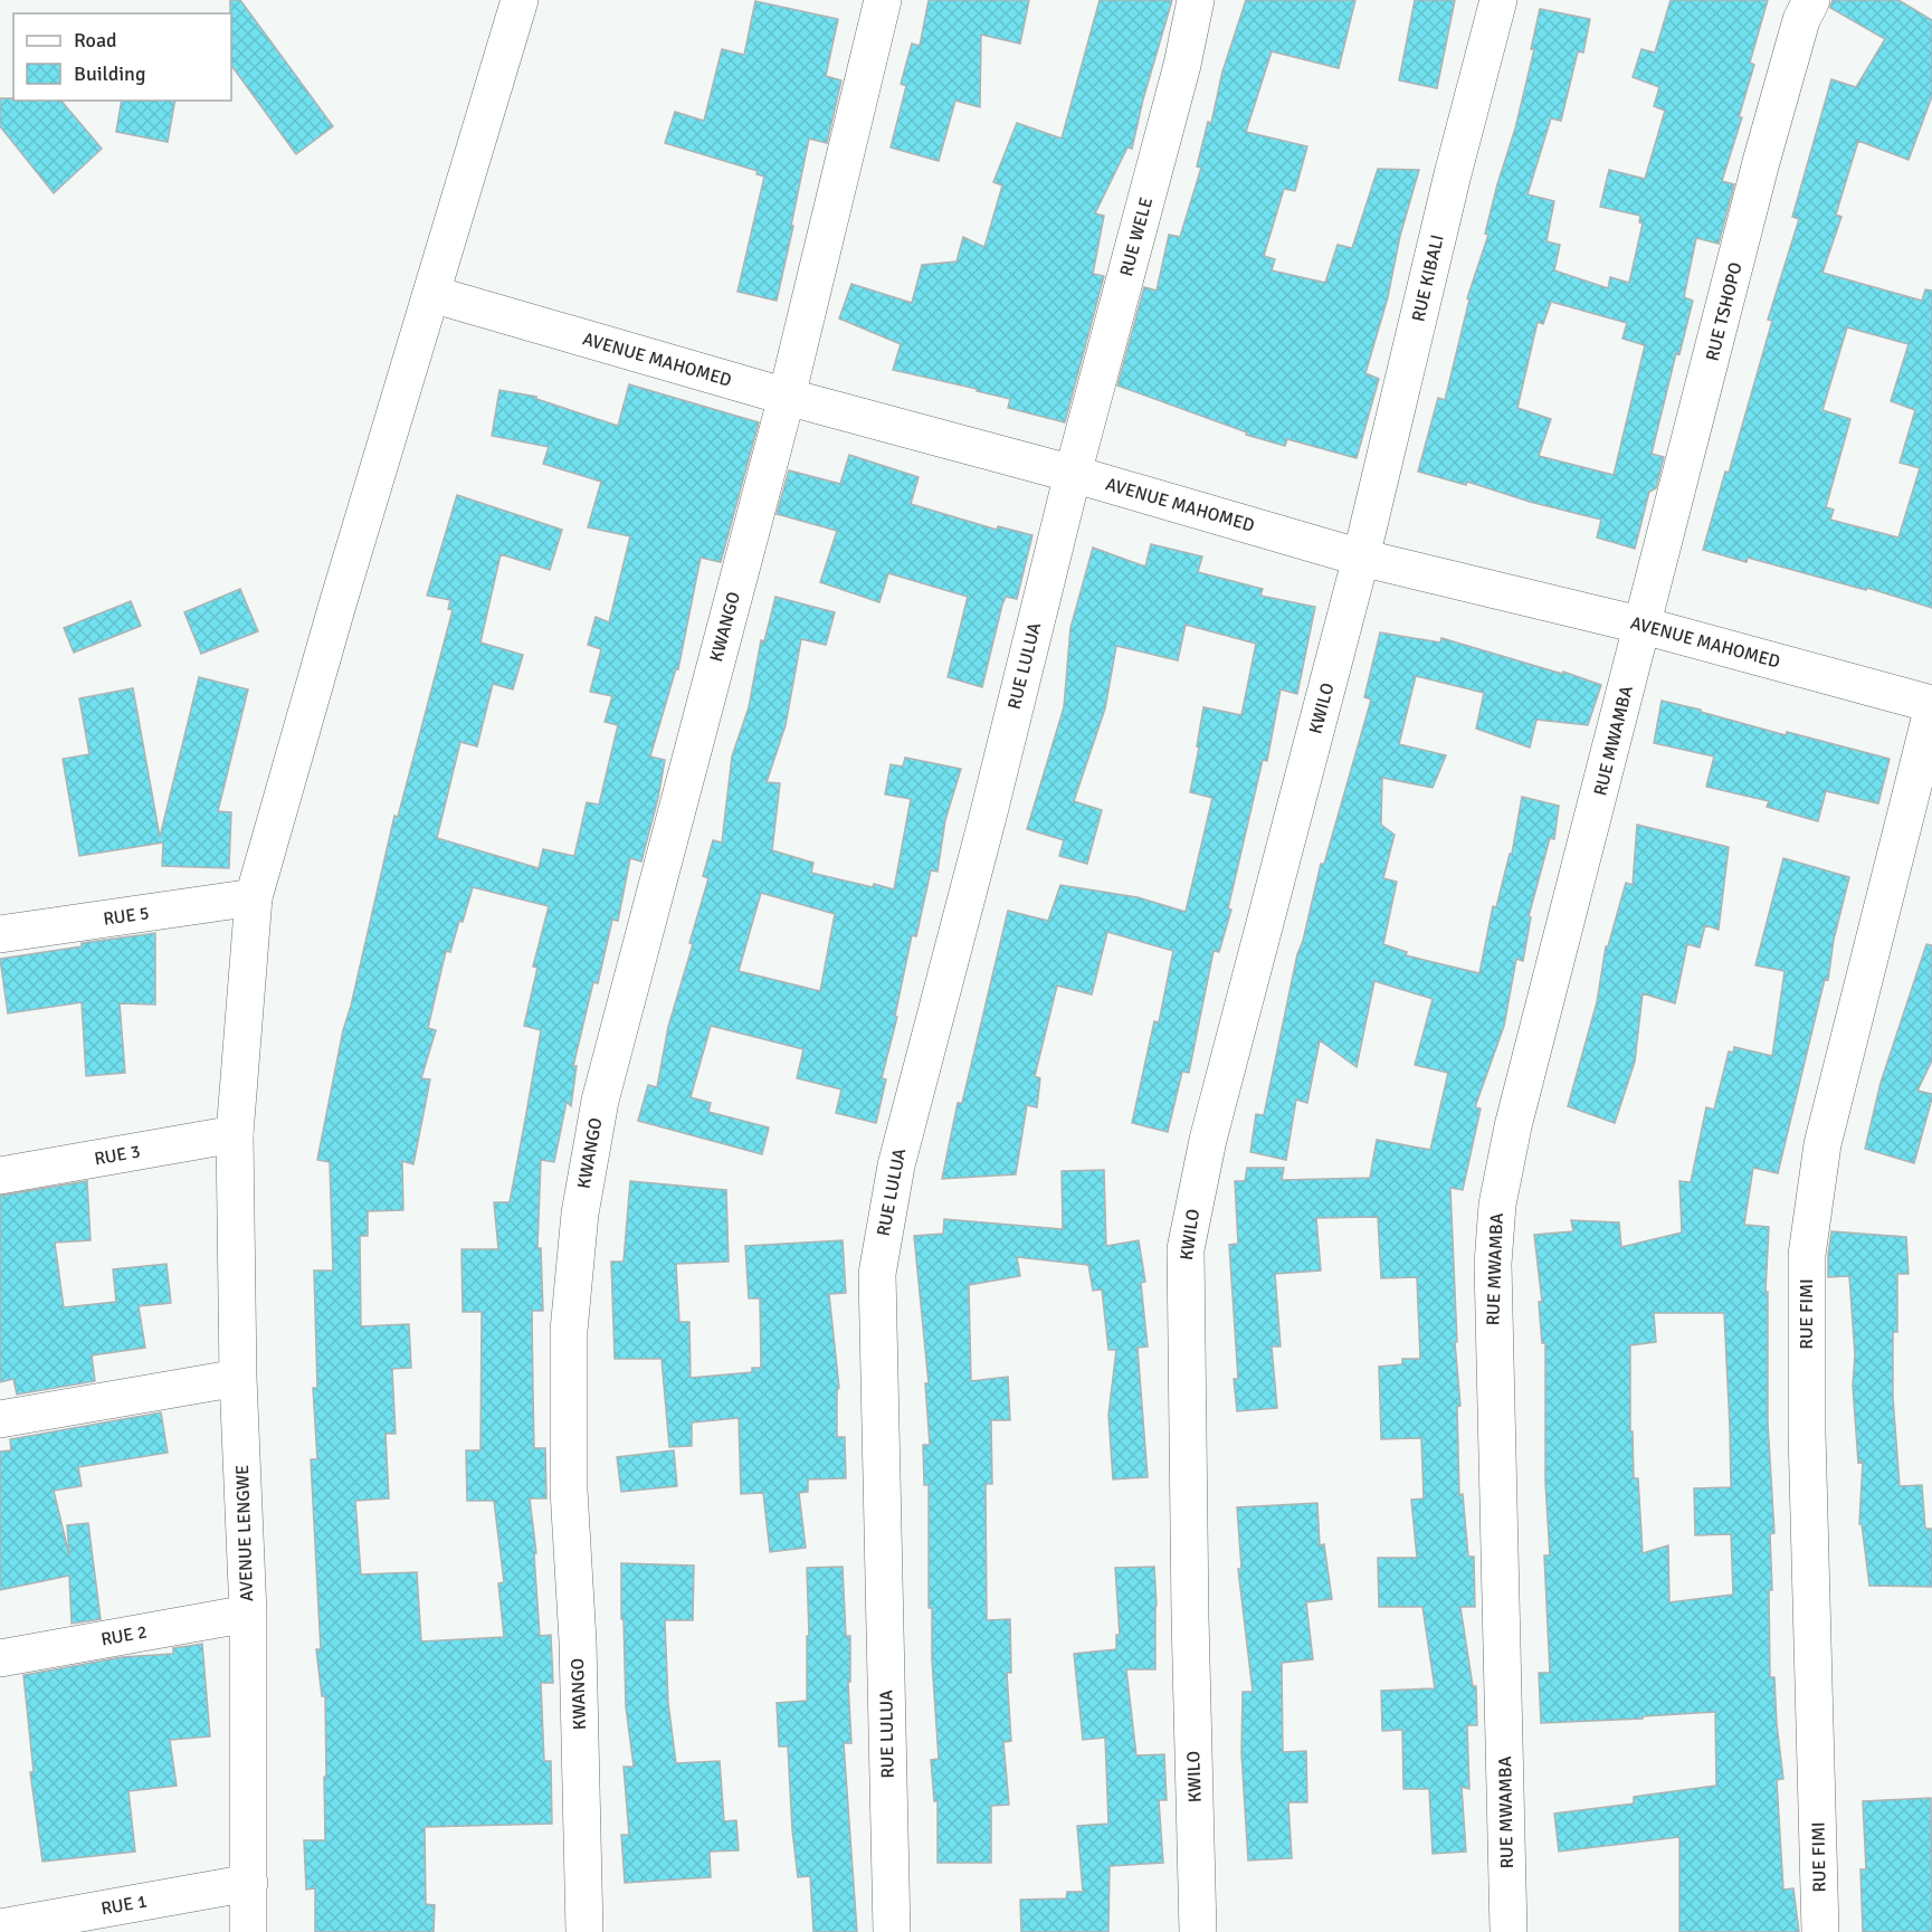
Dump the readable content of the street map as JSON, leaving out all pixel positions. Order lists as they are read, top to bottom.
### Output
{
  "streets": {
    "street": [
      "RUE WELE",
      "RUE KIBALI",
      "RUE TSHOPO",
      "AVENUE MAHOMED",
      "KWANGO",
      "RUE LULUA",
      "KWILO",
      "RUE MWAMBA",
      "RUE 5",
      "RUE 3",
      "RUE FIMI",
      "AVENUE LENGWE",
      "RUE 2",
      "RUE 1"
    ]
  },
  "crossings": [
    ["RUE WELE", "AVENUE MAHOMED"],
    ["RUE WELE", "RUE LULUA"],
    ["RUE KIBALI", "AVENUE MAHOMED"],
    ["RUE KIBALI", "KWILO"],
    ["RUE TSHOPO", "AVENUE MAHOMED"],
    ["RUE TSHOPO", "RUE MWAMBA"],
    ["AVENUE MAHOMED", "KWANGO"],
    ["AVENUE MAHOMED", "RUE LULUA"],
    ["AVENUE MAHOMED", "KWILO"],
    ["AVENUE MAHOMED", "RUE MWAMBA"],
    ["AVENUE MAHOMED", "AVENUE LENGWE"],
    ["RUE 5", "AVENUE LENGWE"],
    ["RUE 3", "AVENUE LENGWE"],
    ["AVENUE LENGWE", "RUE 2"],
    ["AVENUE LENGWE", "RUE 1"]
  ],
  "legend": ["Road", "Building"]
}
